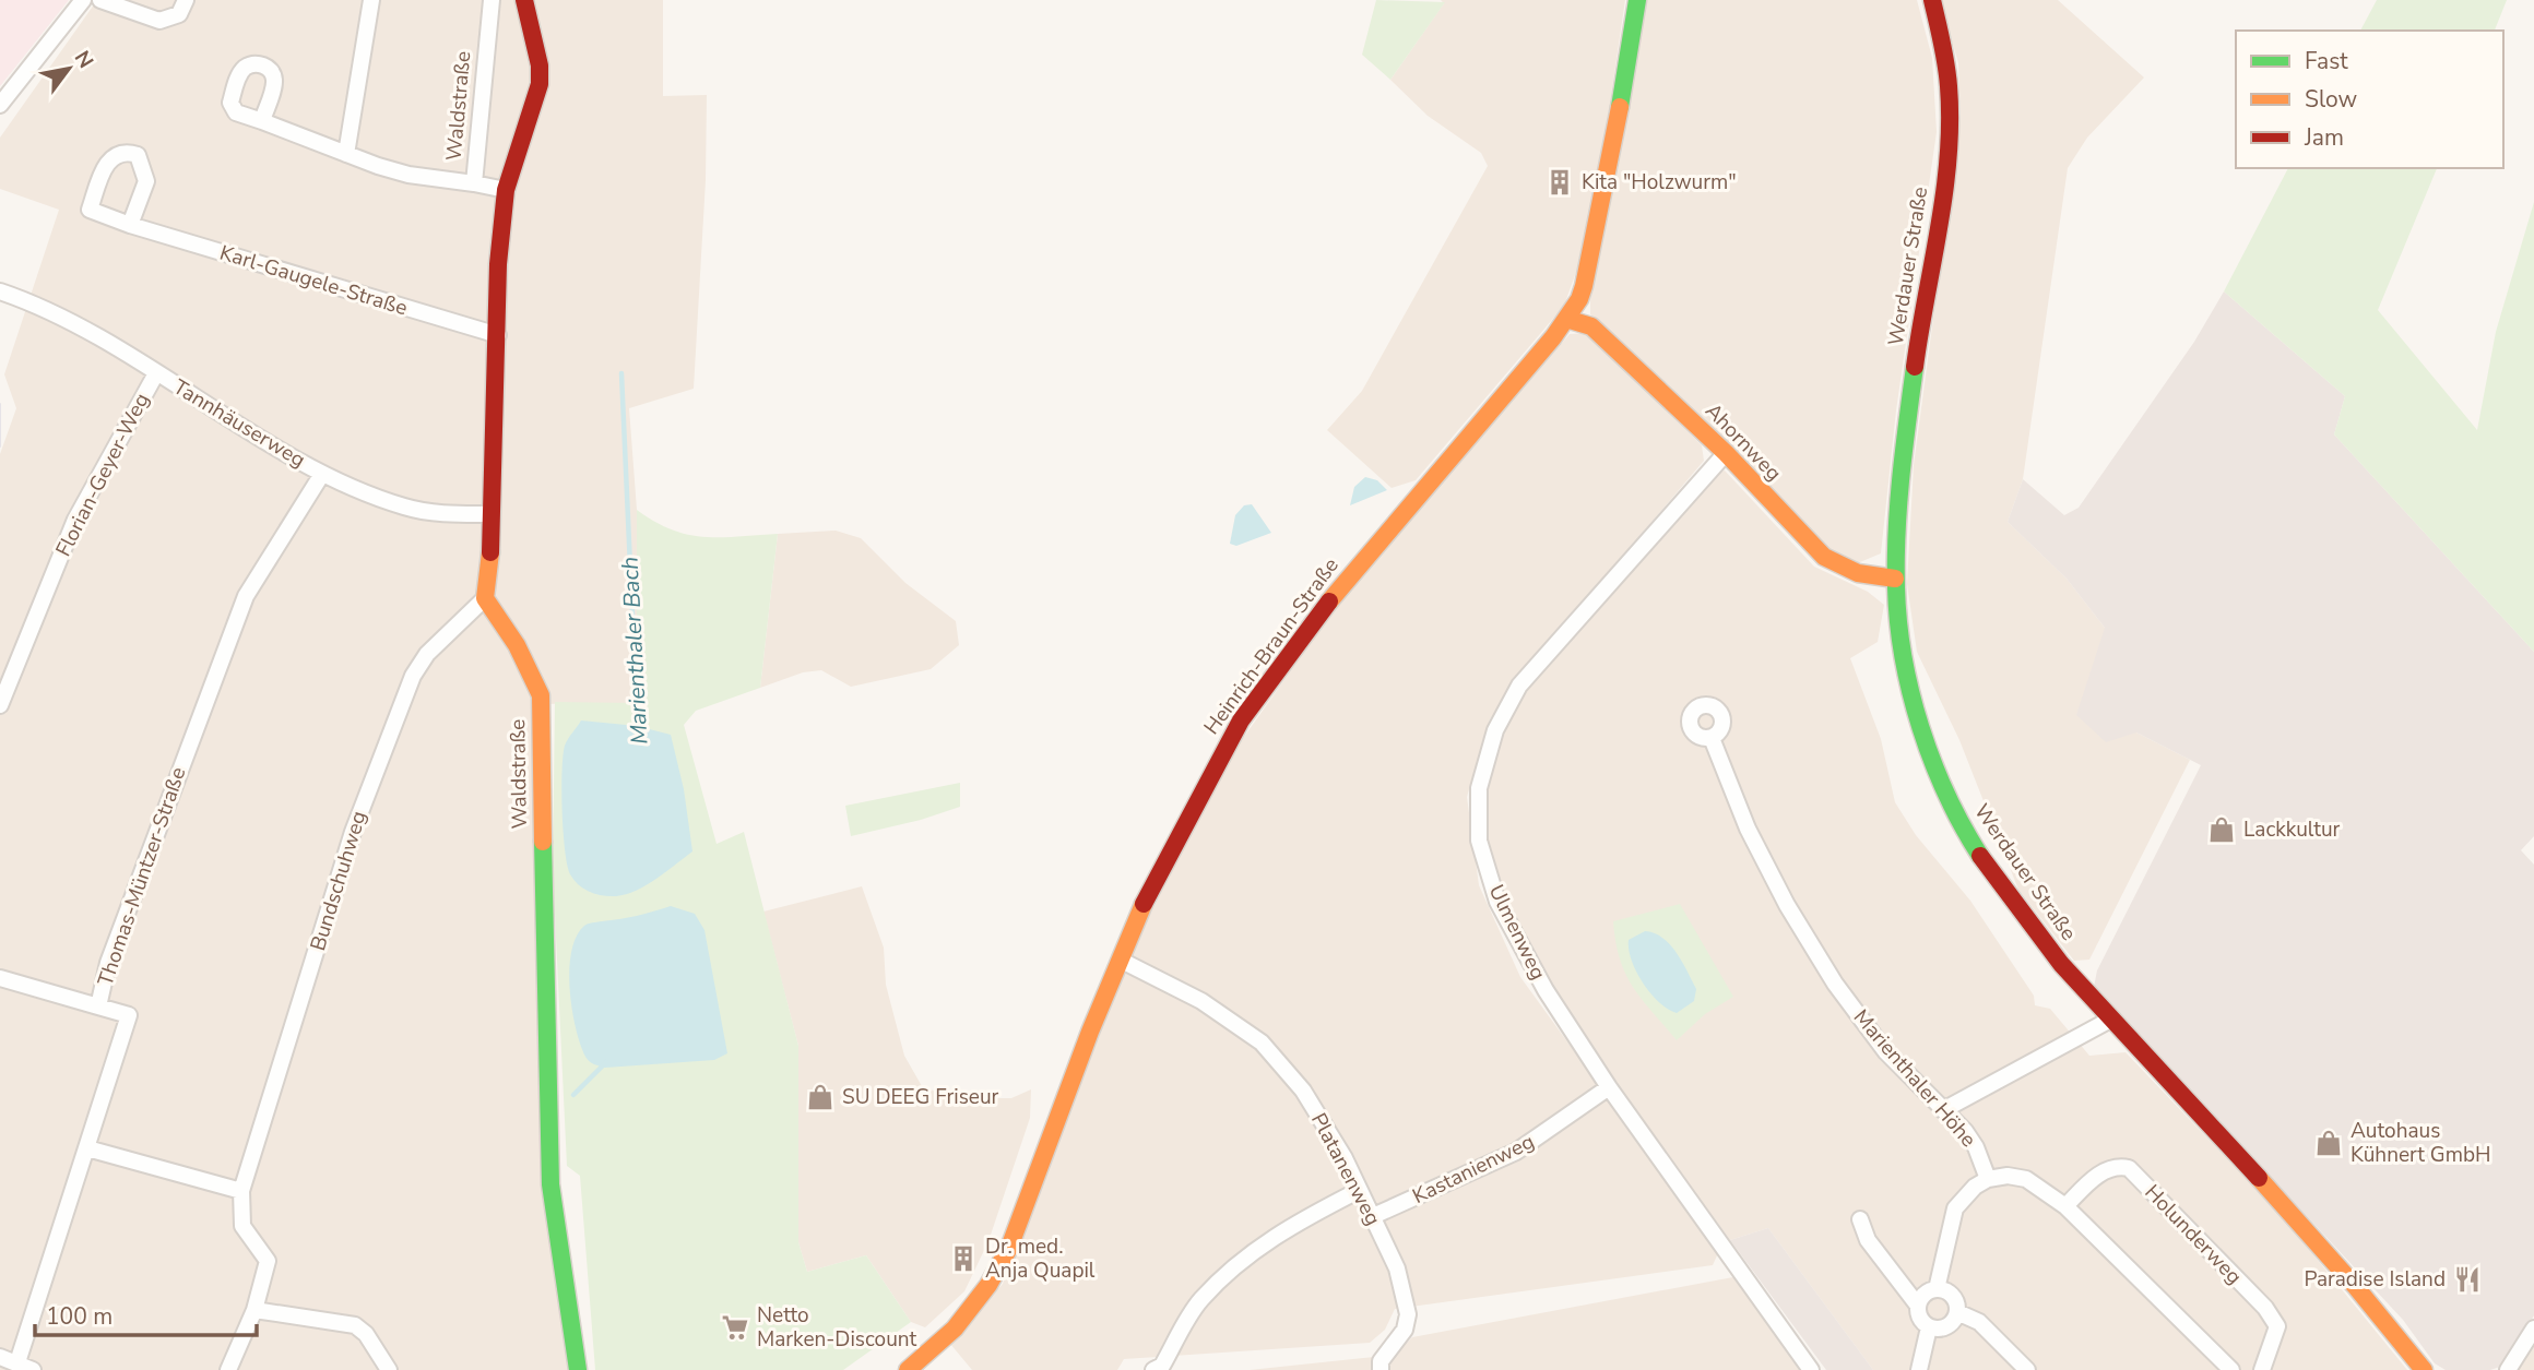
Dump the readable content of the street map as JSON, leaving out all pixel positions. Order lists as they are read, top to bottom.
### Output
{
  "streets": {
    "street": [
      "Waldstraße",
      "Werdauer Straße",
      "Karl-Gaugele-Straße",
      "Tannhäuserweg",
      "Ahornweg",
      "Florian-Geyer-Weg",
      "Heinrich-Braun-Straße",
      "Thomas-Müntzer-Straße",
      "Bundschuhweg",
      "Ulmenweg",
      "Marienthaler Höhe",
      "Platanenweg",
      "Kastanienweg",
      "Holunderweg"
    ]
  },
  "crossings": [
    ["Waldstraße", "Bundschuhweg"],
    ["Werdauer Straße", "Ahornweg"],
    ["Tannhäuserweg", "Florian-Geyer-Weg"],
    ["Tannhäuserweg", "Thomas-Müntzer-Straße"],
    ["Ahornweg", "Heinrich-Braun-Straße"],
    ["Ahornweg", "Ulmenweg"],
    ["Heinrich-Braun-Straße", "Platanenweg"],
    ["Ulmenweg", "Kastanienweg"],
    ["Platanenweg", "Kastanienweg"]
  ],
  "water": ["Marienthaler Bach"],
  "places": {
    "building": ["Kita \"Holzwurm\"", "Dr. med. Anja Quapil"],
    "shop": ["Lackkultur", "SU DEEG Friseur", "Autohaus Kühnert GmbH"],
    "restaurant": ["Paradise Island"],
    "supermarket": ["Netto Marken-Discount"]
  },
  "legend": ["Fast", "Slow", "Jam"],
  "scale_bar": "100 m",
  "north": "top right"
}
